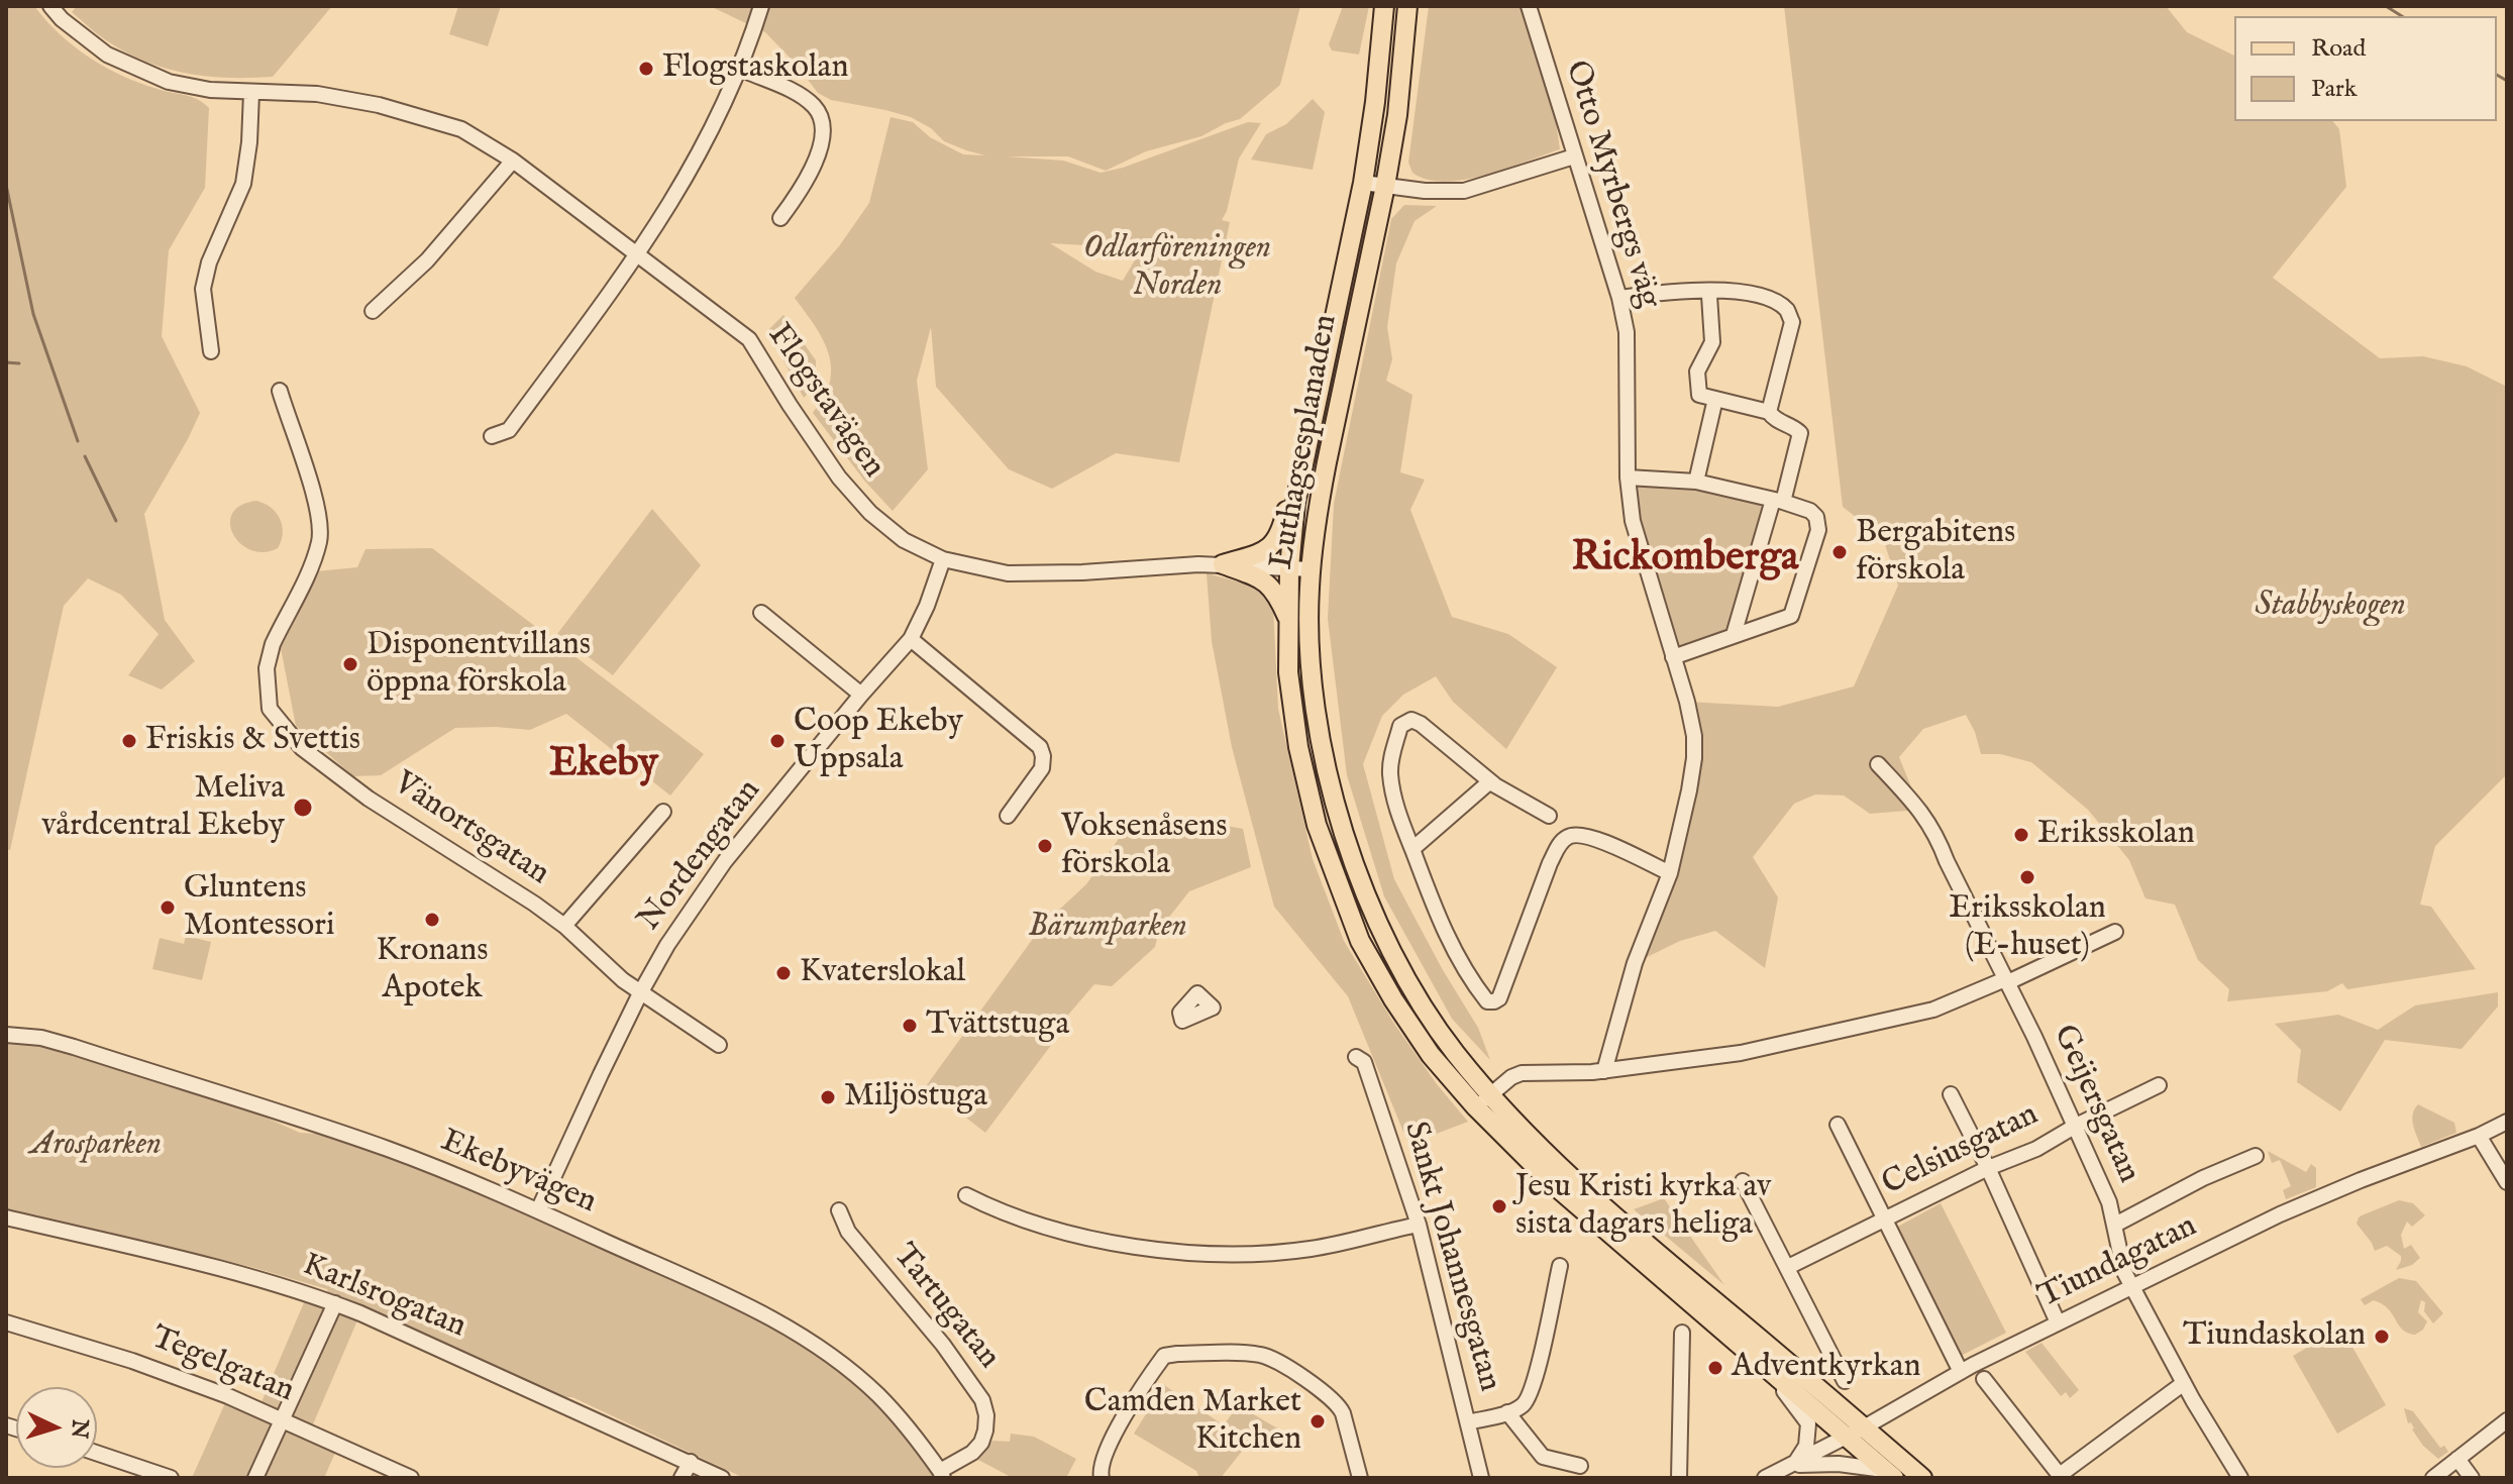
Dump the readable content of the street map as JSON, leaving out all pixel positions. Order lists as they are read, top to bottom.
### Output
{
  "streets": {
    "main road": ["Luthagsesplanaden"],
    "street": [
      "Otto Myrbergs väg",
      "Flogstavägen",
      "Vänortsgatan",
      "Nordengatan",
      "Geijersgatan",
      "Celsiusgatan",
      "Ekebyvägen",
      "Sankt Johannesgatan",
      "Tiundagatan",
      "Karlsrogatan",
      "Tartugatan",
      "Tegelgatan"
    ]
  },
  "crossings": [
    ["Flogstavägen", "Luthagsesplanaden"],
    ["Flogstavägen", "Nordengatan"],
    ["Luthagsesplanaden", "Tiundagatan"],
    ["Vänortsgatan", "Nordengatan"],
    ["Nordengatan", "Ekebyvägen"],
    ["Geijersgatan", "Celsiusgatan"],
    ["Geijersgatan", "Tiundagatan"],
    ["Ekebyvägen", "Tartugatan"]
  ],
  "districts": ["Rickomberga", "Ekeby"],
  "parks": [
    "Odlarföreningen Norden",
    "Stabbyskogen",
    "Bärumparken",
    "Arosparken"
  ],
  "places": [
    "Flogstaskolan",
    "Bergabitens förskola",
    "Disponentvillans öppna förskola",
    "Friskis & Svettis",
    "Coop Ekeby Uppsala",
    "Meliva vårdcentral Ekeby",
    "Eriksskolan",
    "Voksenåsens förskola",
    "Eriksskolan (E-huset)",
    "Gluntens Montessori",
    "Kronans Apotek",
    "Kvaterslokal",
    "Tvättstuga",
    "Miljöstuga",
    "Jesu Kristi kyrka av sista dagars heliga",
    "Tiundaskolan",
    "Adventkyrkan",
    "Camden Market Kitchen"
  ],
  "legend": ["Road", "Park"],
  "north": "right"
}
